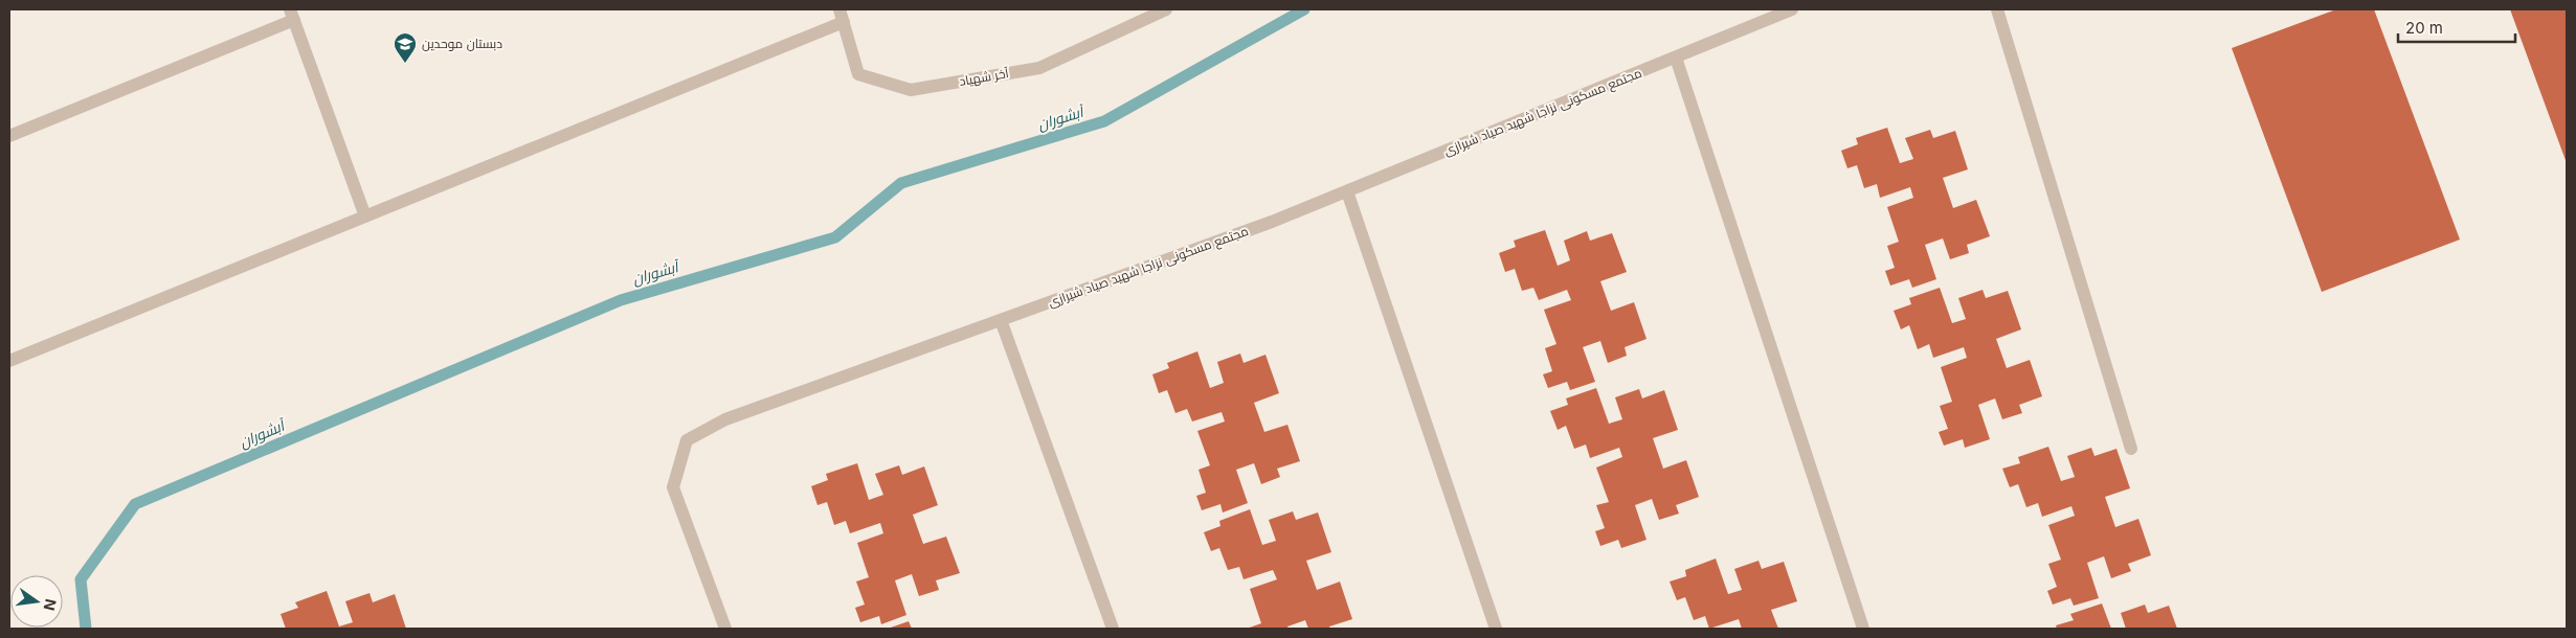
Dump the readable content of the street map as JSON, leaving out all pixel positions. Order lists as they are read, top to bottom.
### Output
{
  "streets": {
    "street": ["آخر شهیاد", "مجتمع مسکونی نزاجا شهید صیاد شیرازی"]
  },
  "water": ["آبشوران"],
  "places": {
    "school or university": ["دبستان موحدین"]
  },
  "scale_bar": "20 m",
  "north": "right"
}
